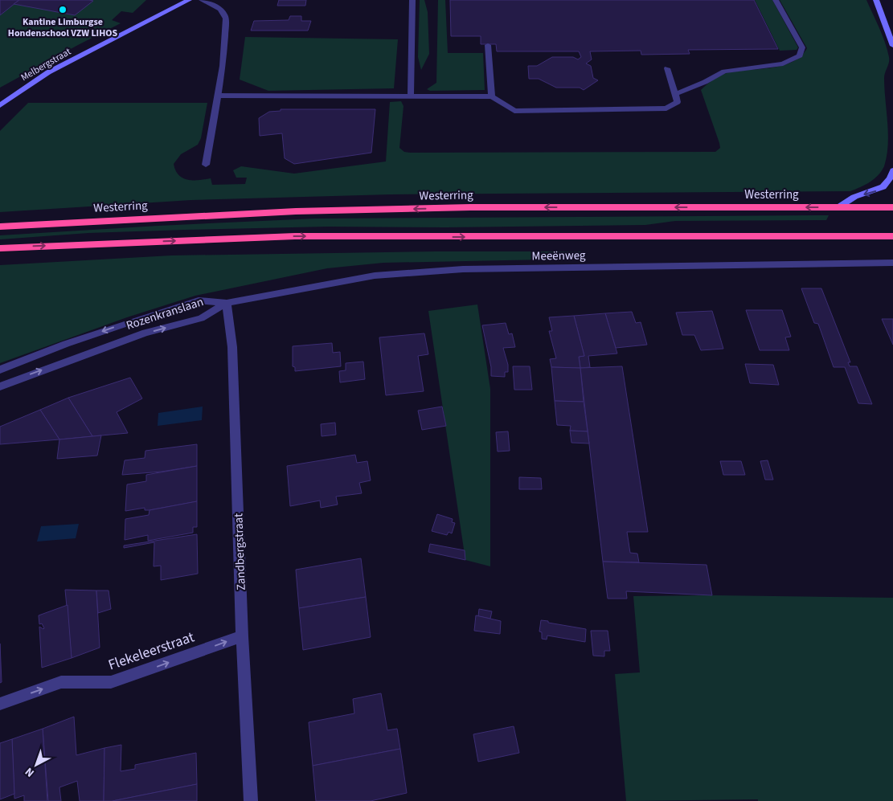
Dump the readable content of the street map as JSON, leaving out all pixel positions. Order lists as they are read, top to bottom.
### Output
{
  "streets": {
    "highway": ["Westerring"],
    "street": [
      "Melbergstraat",
      "Meeënweg",
      "Rozenkranslaan",
      "Zandbergstraat",
      "Flekeleerstraat"
    ]
  },
  "crossings": [
    ["Meeënweg", "Rozenkranslaan"],
    ["Meeënweg", "Zandbergstraat"],
    ["Rozenkranslaan", "Zandbergstraat"],
    ["Zandbergstraat", "Flekeleerstraat"]
  ],
  "one_way": ["Flekeleerstraat"],
  "places": ["Kantine Limburgse Hondenschool VZW LIHOS"],
  "north": "bottom left"
}
